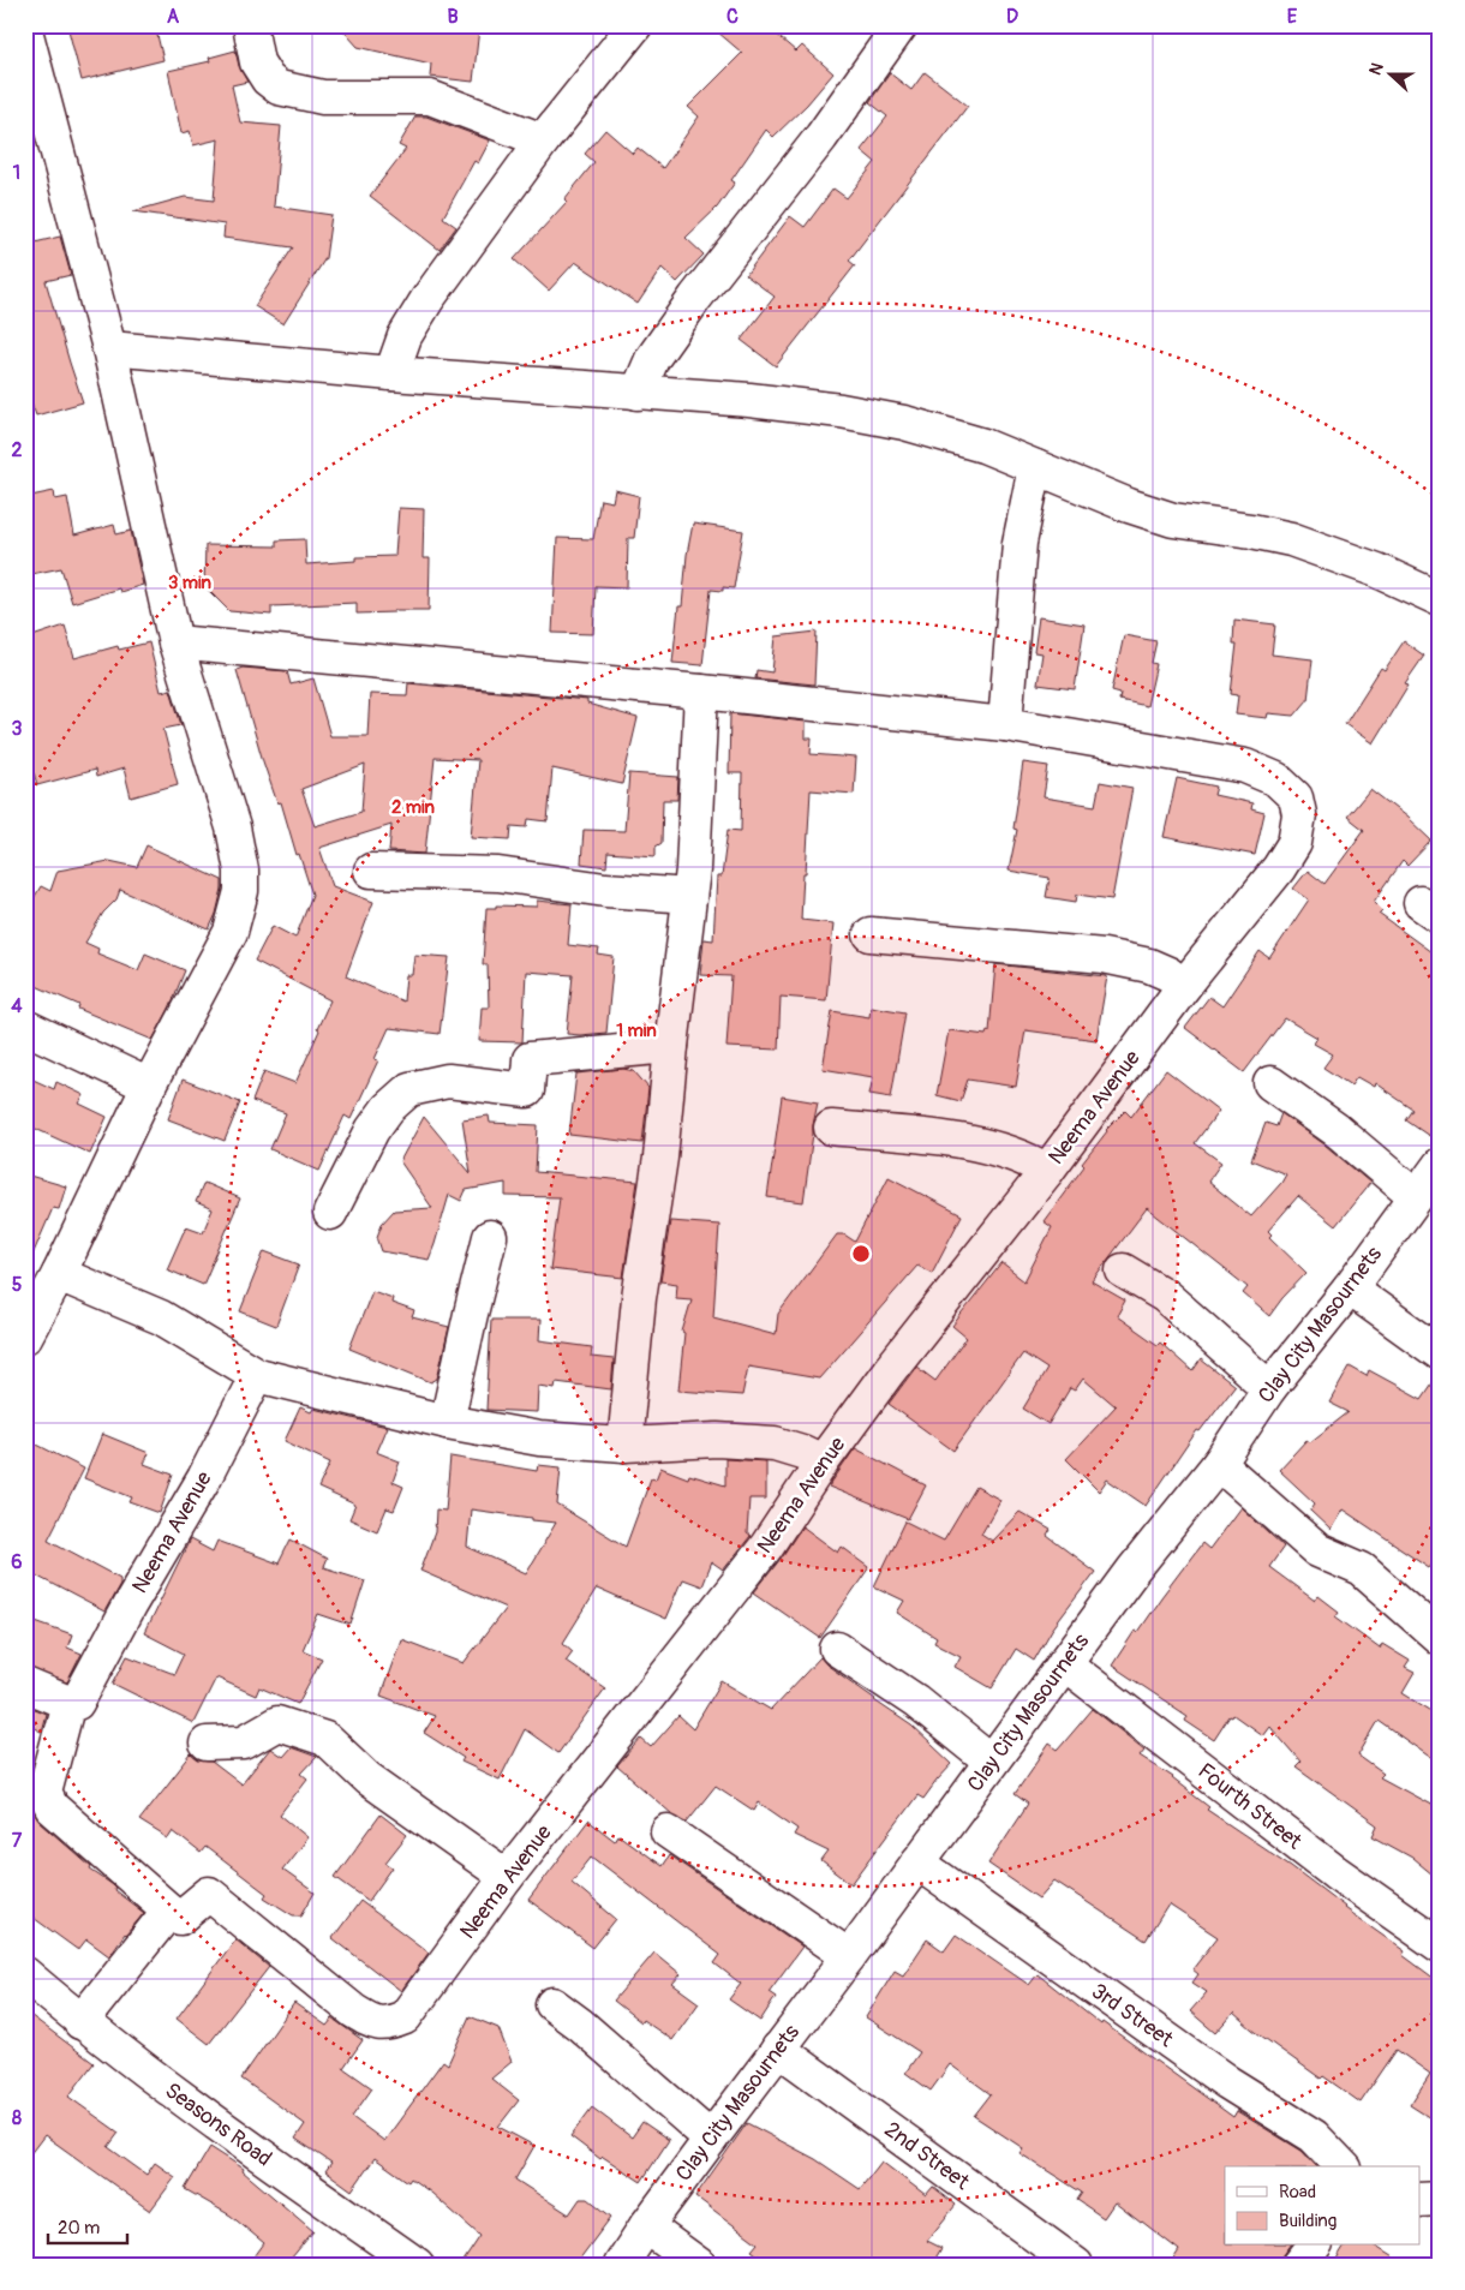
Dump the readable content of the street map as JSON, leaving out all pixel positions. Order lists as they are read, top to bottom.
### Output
{
  "streets": {
    "street": [
      "Neema Avenue",
      "Clay City Masournets",
      "Fourth Street",
      "3rd Street",
      "Seasons Road",
      "2nd Street"
    ]
  },
  "crossings": [
    ["Clay City Masournets", "Fourth Street"],
    ["Clay City Masournets", "3rd Street"],
    ["Clay City Masournets", "2nd Street"]
  ],
  "legend": ["Road", "Building"],
  "scale_bar": "20 m",
  "north": "left",
  "grid": {
    "columns": [
      "A",
      "B",
      "C",
      "D",
      "E"
    ],
    "rows": [
      "1",
      "2",
      "3",
      "4",
      "5",
      "6",
      "7",
      "8"
    ]
  },
  "rings": ["3 min", "2 min", "1 min"]
}
